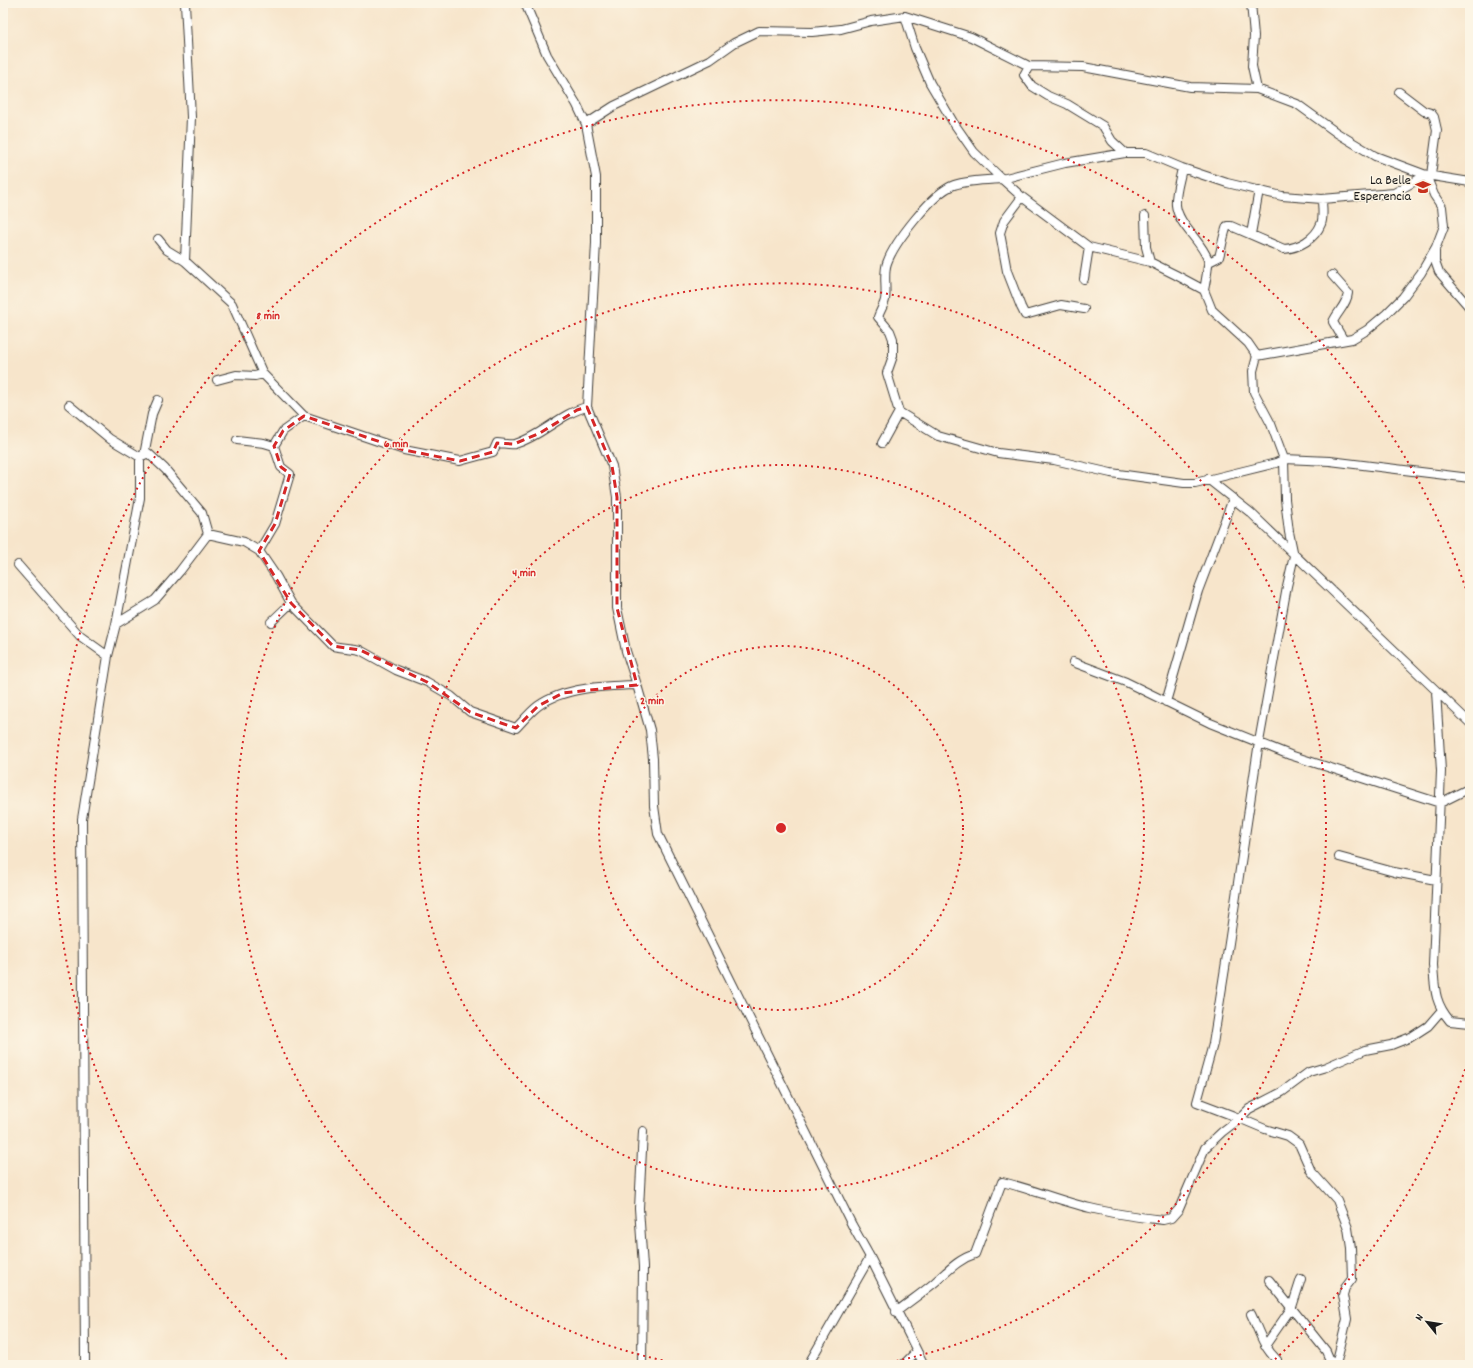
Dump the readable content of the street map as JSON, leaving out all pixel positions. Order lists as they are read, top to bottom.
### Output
{
  "places": {
    "school or university": ["La Belle Esperencia"]
  },
  "north": "top left",
  "rings": [
    "8 min",
    "6 min",
    "4 min",
    "2 min"
  ]
}
